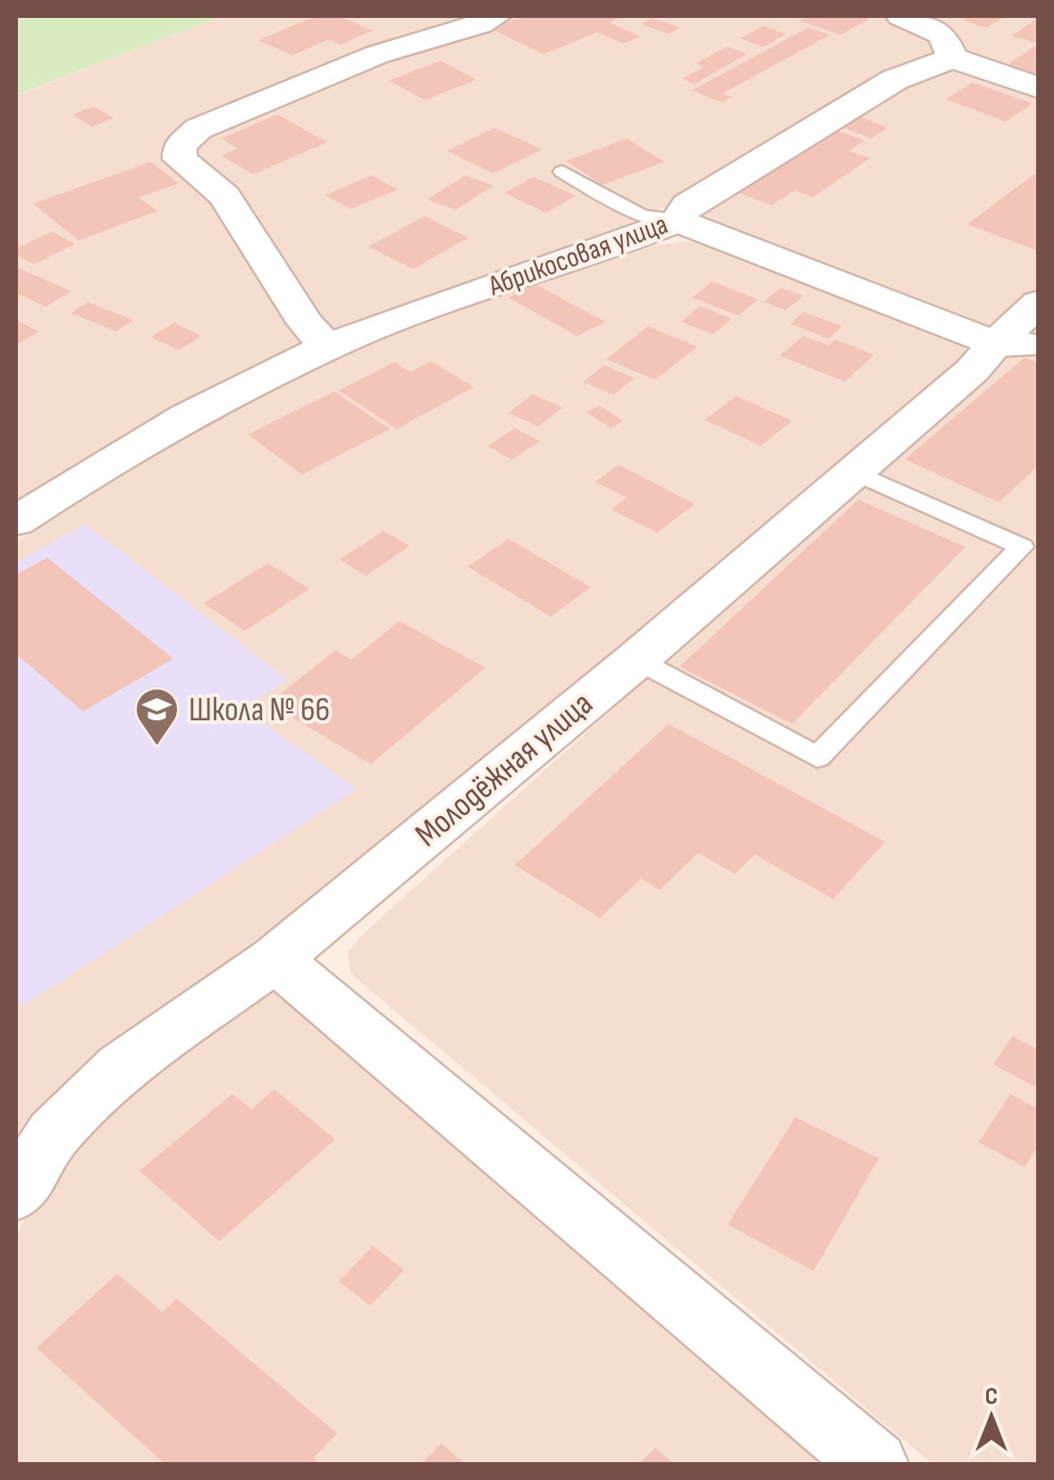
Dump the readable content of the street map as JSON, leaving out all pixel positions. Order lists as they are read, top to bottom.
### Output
{
  "streets": {
    "street": ["Абрикосовая улица", "Молодёжная улица"]
  },
  "places": {
    "school or university": ["Школа № 66"]
  },
  "north": "top"
}
